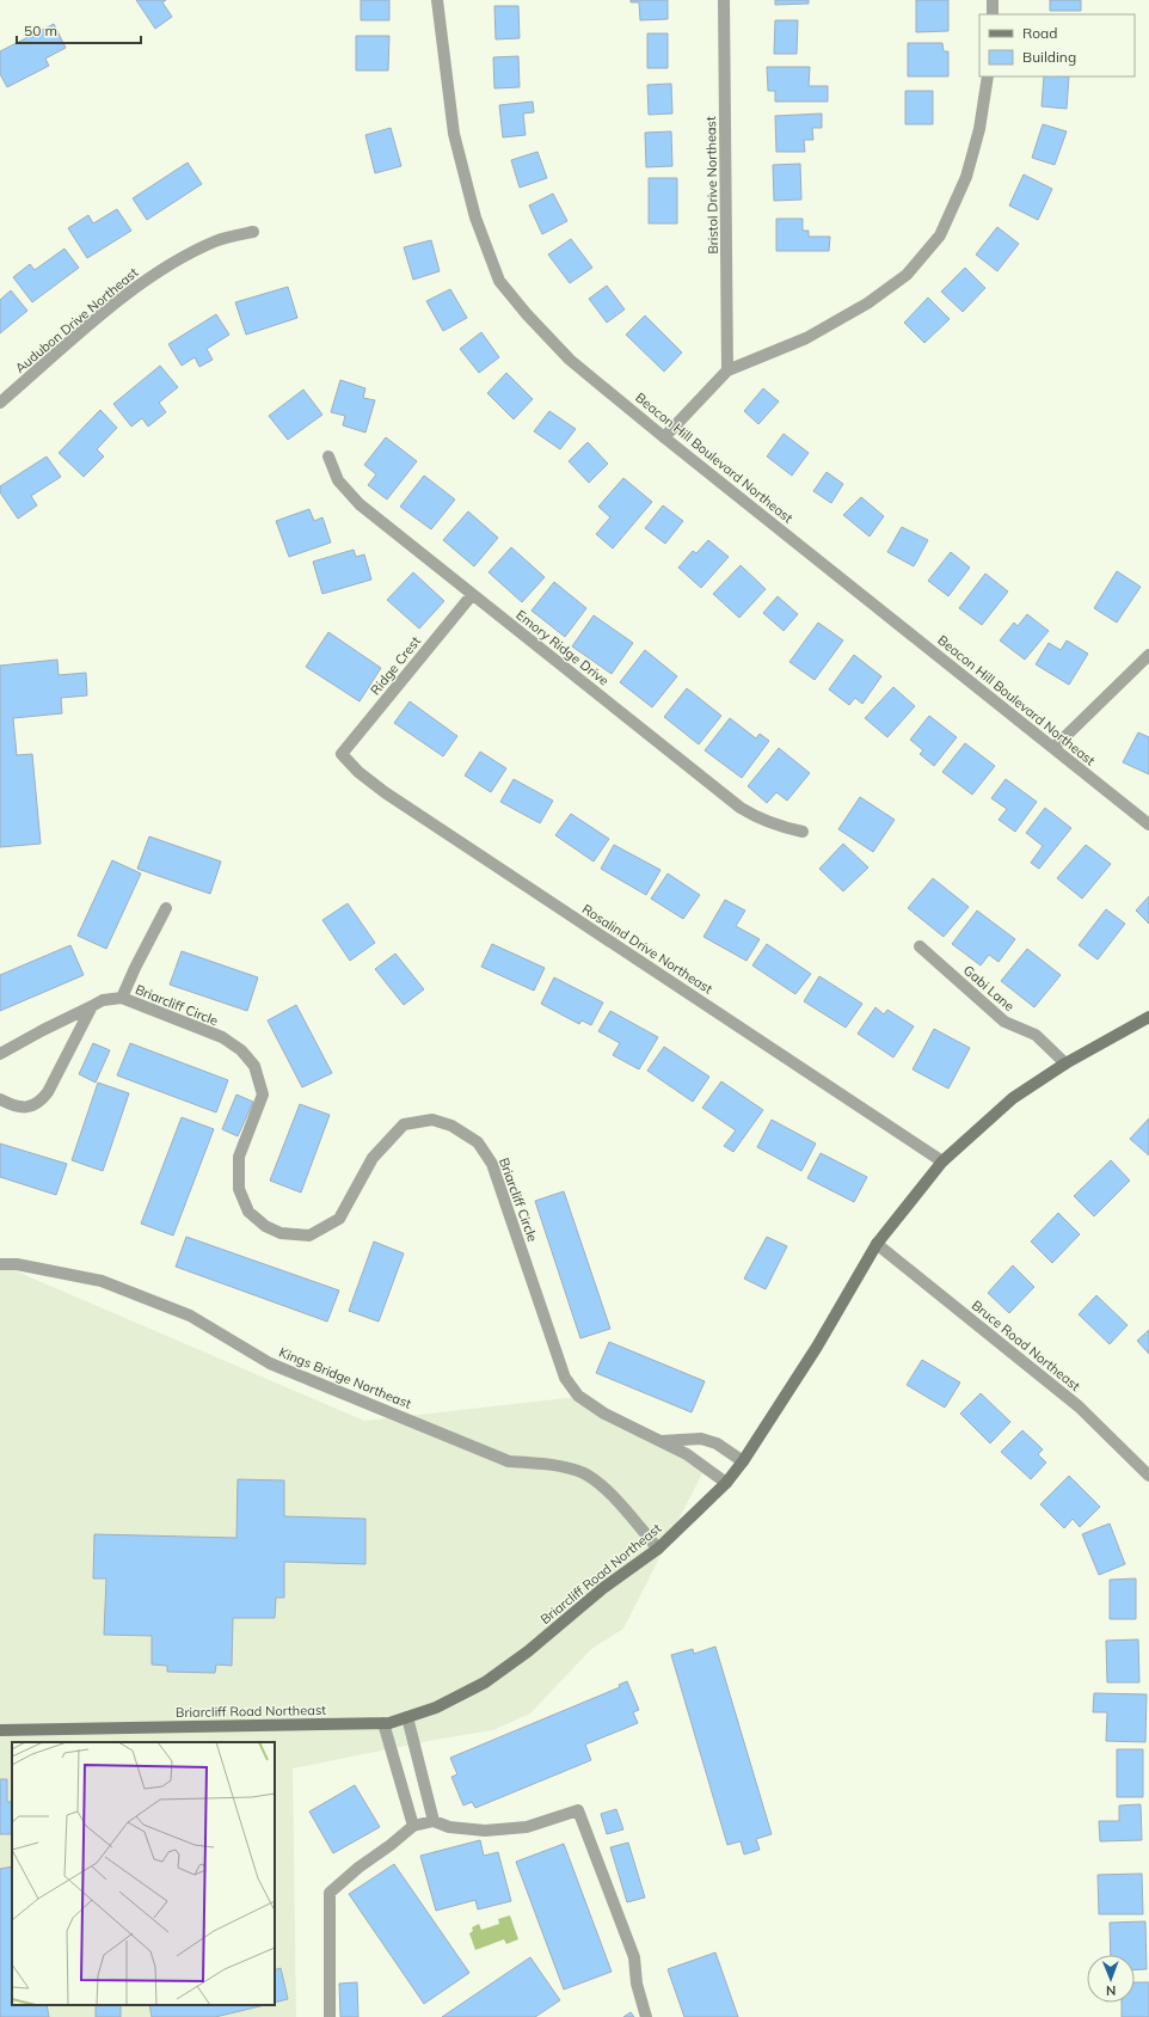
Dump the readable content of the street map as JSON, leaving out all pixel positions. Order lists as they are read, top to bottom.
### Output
{
  "streets": {
    "main road": ["Briarcliff Road Northeast"],
    "street": [
      "Bristol Drive Northeast",
      "Audubon Drive Northeast",
      "Beacon Hill Boulevard Northeast",
      "Emory Ridge Drive",
      "Ridge Crest",
      "Rosalind Drive Northeast",
      "Gabi Lane",
      "Briarcliff Circle",
      "Bruce Road Northeast",
      "Kings Bridge Northeast"
    ]
  },
  "crossings": [
    ["Emory Ridge Drive", "Ridge Crest"],
    ["Ridge Crest", "Rosalind Drive Northeast"],
    ["Rosalind Drive Northeast", "Briarcliff Road Northeast"],
    ["Gabi Lane", "Briarcliff Road Northeast"],
    ["Briarcliff Circle", "Briarcliff Road Northeast"],
    ["Bruce Road Northeast", "Briarcliff Road Northeast"],
    ["Kings Bridge Northeast", "Briarcliff Road Northeast"]
  ],
  "legend": ["Road", "Building"],
  "scale_bar": "50 m",
  "north": "bottom"
}
